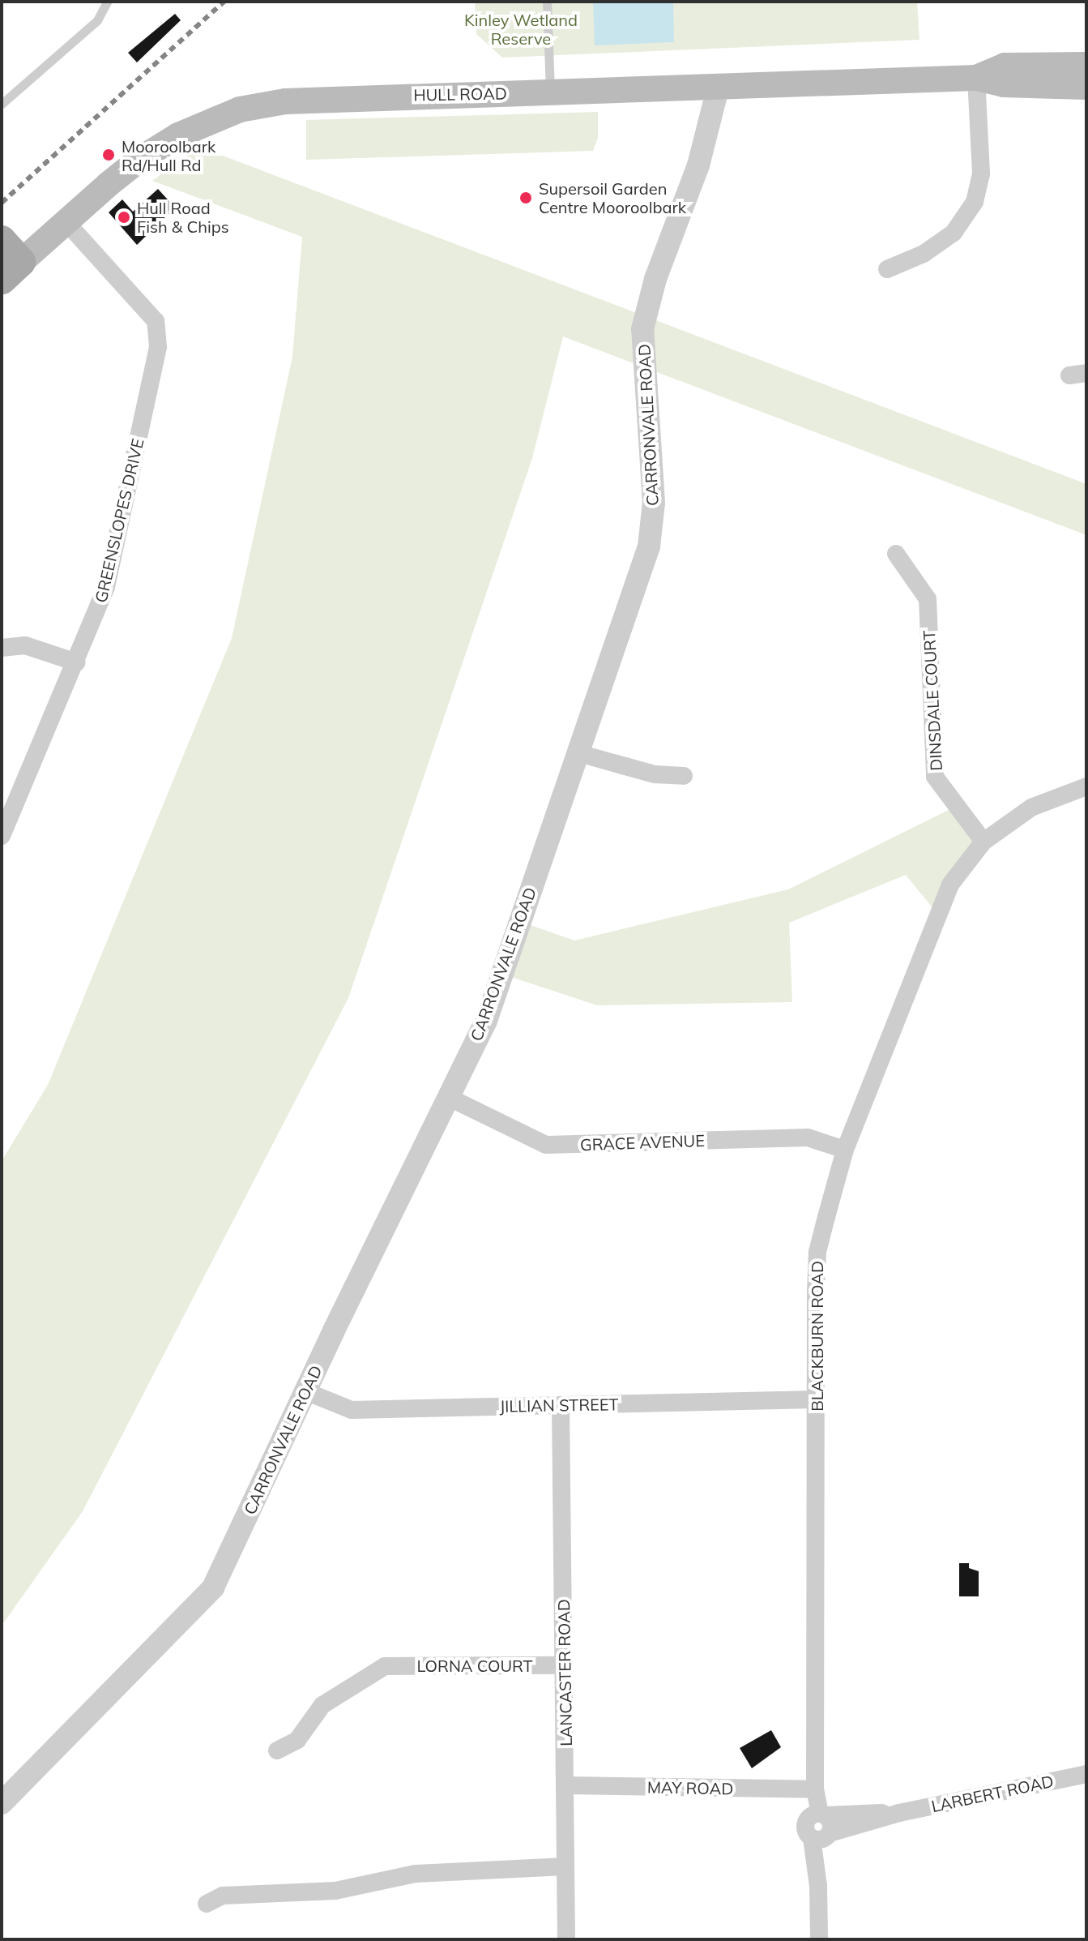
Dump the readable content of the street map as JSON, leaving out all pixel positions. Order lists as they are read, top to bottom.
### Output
{
  "streets": {
    "main road": ["HULL ROAD"],
    "street": [
      "CARRONVALE ROAD",
      "GREENSLOPES DRIVE",
      "DINSDALE COURT",
      "GRACE AVENUE",
      "BLACKBURN ROAD",
      "JILLIAN STREET",
      "LORNA COURT",
      "LANCASTER ROAD",
      "MAY ROAD",
      "LARBERT ROAD"
    ]
  },
  "crossings": [
    ["HULL ROAD", "CARRONVALE ROAD"],
    ["HULL ROAD", "GREENSLOPES DRIVE"],
    ["CARRONVALE ROAD", "GRACE AVENUE"],
    ["CARRONVALE ROAD", "JILLIAN STREET"],
    ["DINSDALE COURT", "BLACKBURN ROAD"],
    ["GRACE AVENUE", "BLACKBURN ROAD"],
    ["BLACKBURN ROAD", "JILLIAN STREET"],
    ["BLACKBURN ROAD", "MAY ROAD"],
    ["BLACKBURN ROAD", "LARBERT ROAD"],
    ["JILLIAN STREET", "LANCASTER ROAD"],
    ["LORNA COURT", "LANCASTER ROAD"],
    ["LANCASTER ROAD", "MAY ROAD"]
  ],
  "parks": ["Kinley Wetland Reserve"],
  "places": ["Mooroolbark Rd/Hull Rd", "Supersoil Garden Centre Mooroolbark", "Hull Road Fish & Chips"]
}
